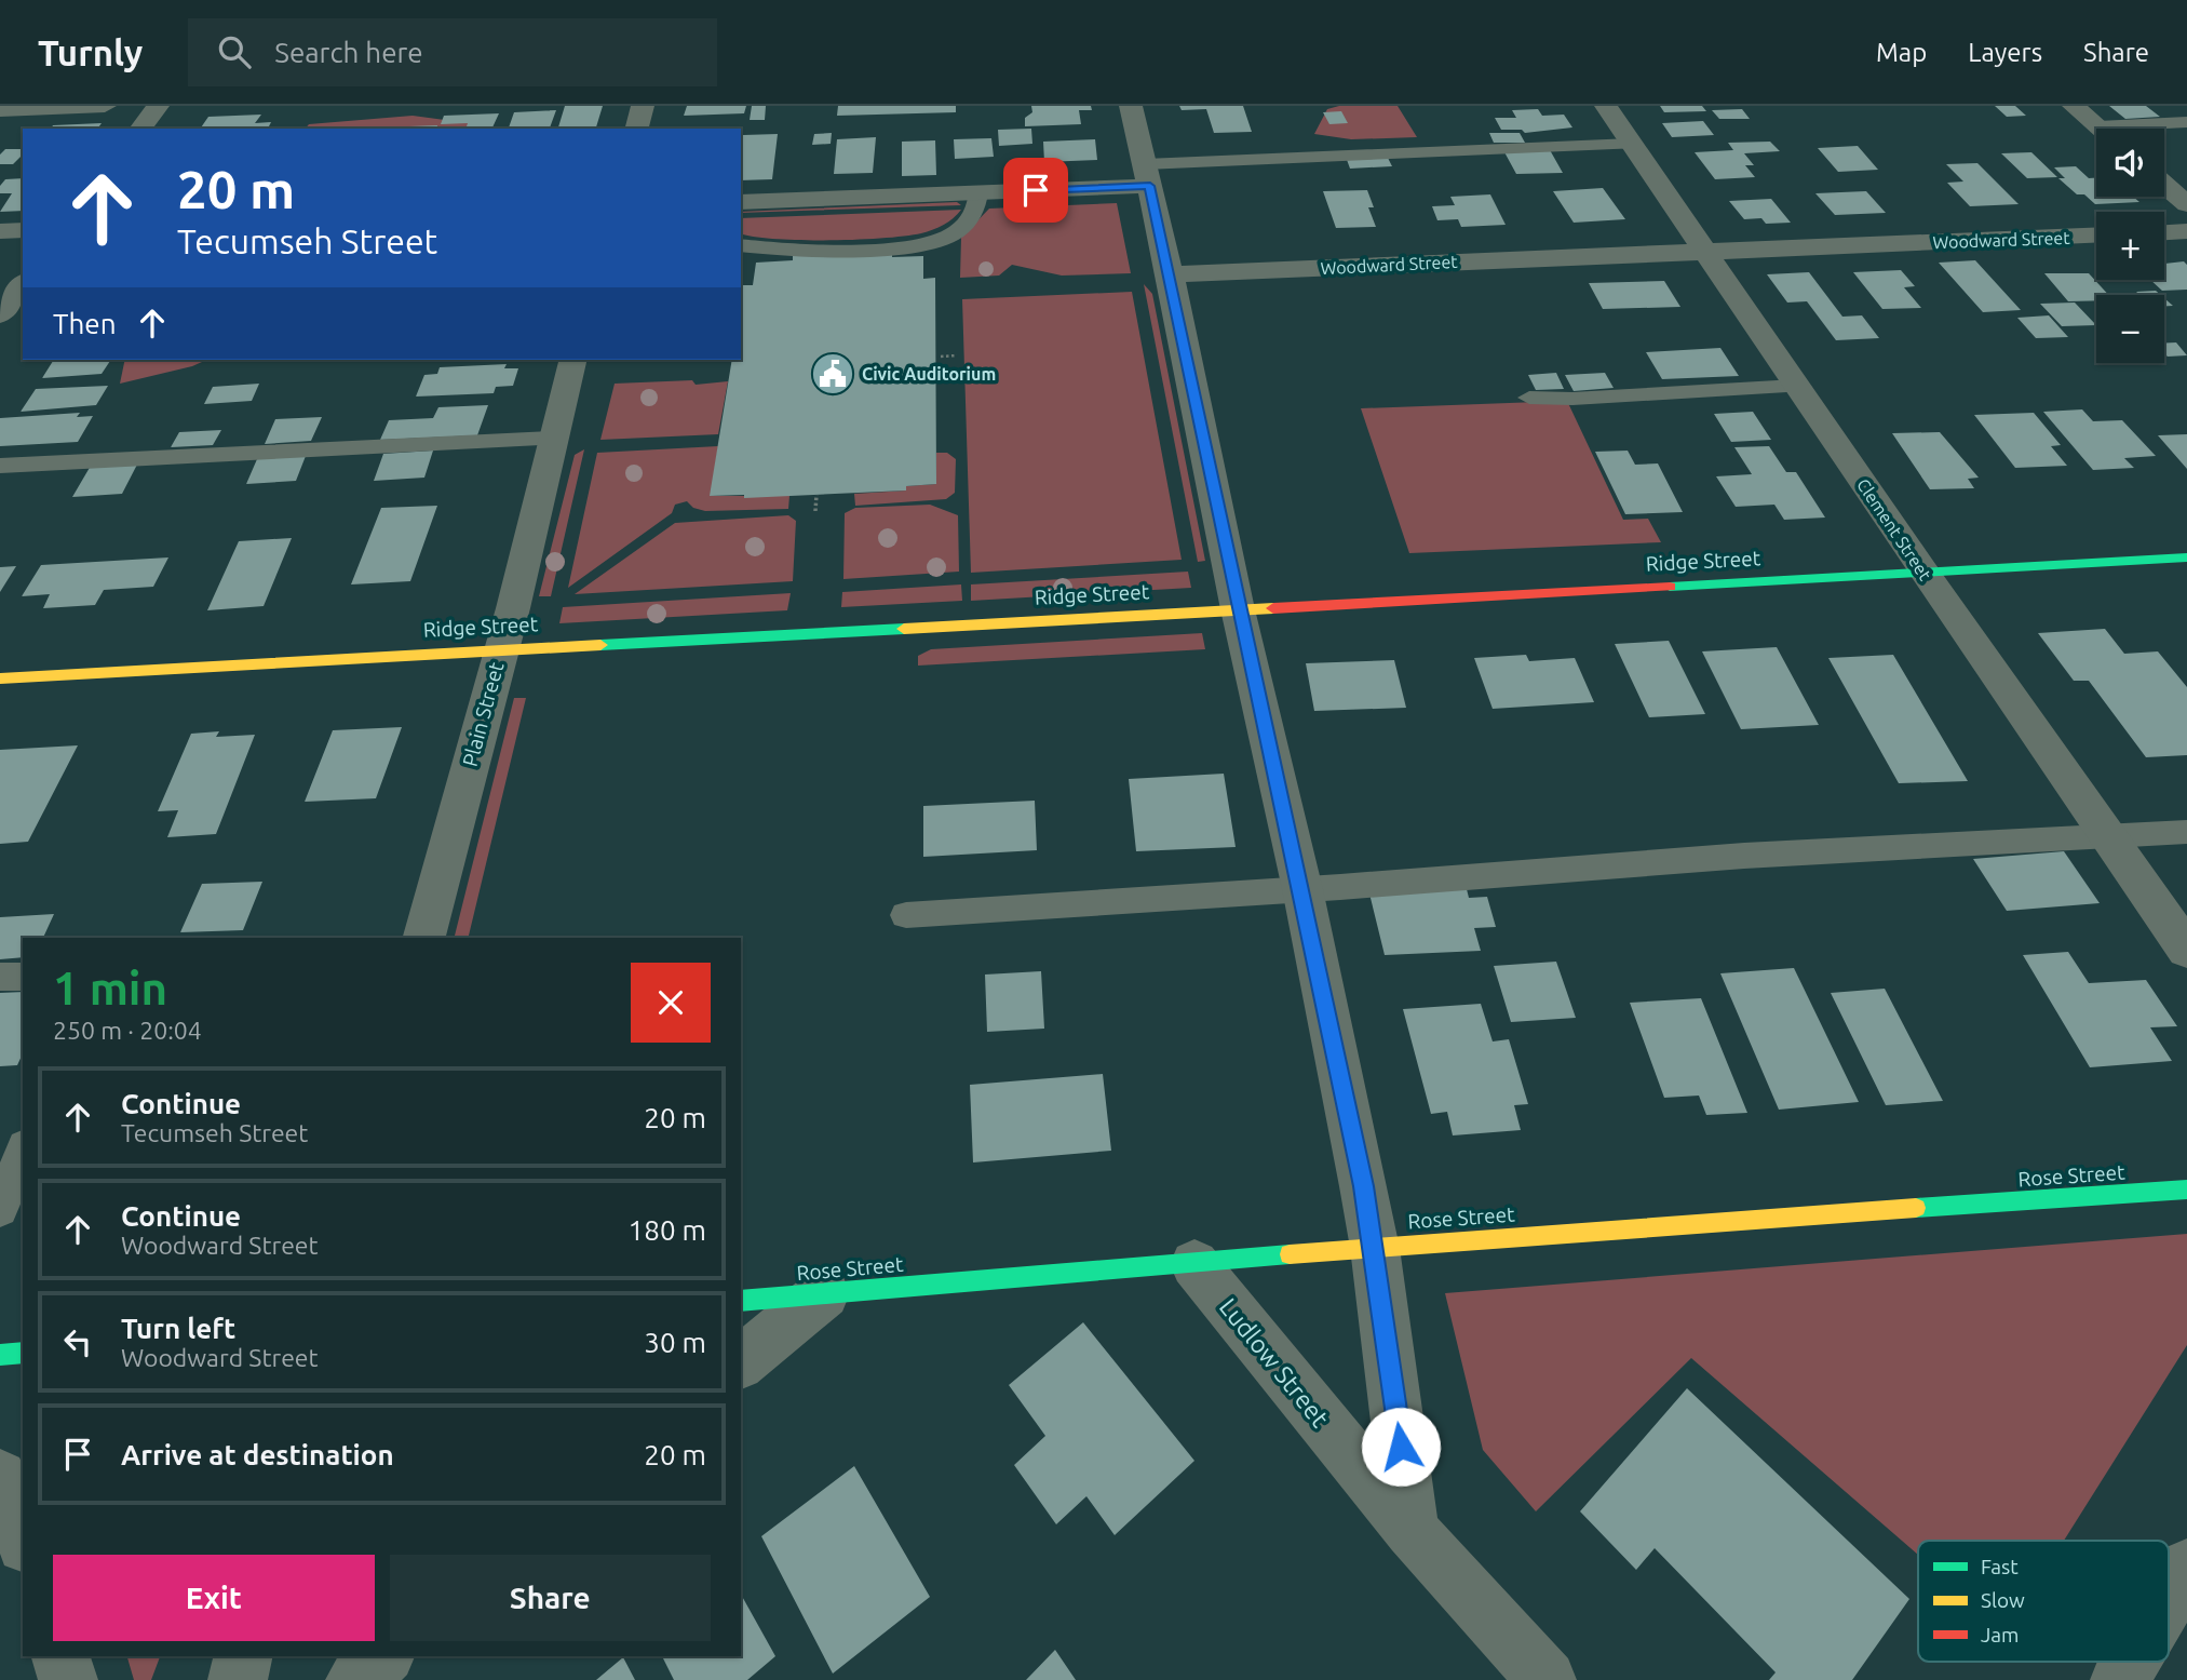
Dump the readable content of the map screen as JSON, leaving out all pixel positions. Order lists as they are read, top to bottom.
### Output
{
  "streets": {
    "street": [
      "Woodward Street",
      "Clement Street",
      "Ridge Street",
      "Plain Street",
      "Rose Street",
      "Ludlow Street"
    ]
  },
  "crossings": [
    ["Woodward Street", "Clement Street"],
    ["Clement Street", "Ridge Street"],
    ["Ridge Street", "Plain Street"],
    ["Rose Street", "Ludlow Street"]
  ],
  "places": {
    "public building": ["Civic Auditorium"]
  },
  "legend": ["Fast", "Slow", "Jam"],
  "page": {
    "header": "Turnly",
    "search": "Search here",
    "nav": ["Map", "Layers", "Share"],
    "map_buttons": ["+", "−"],
    "turn": ["20 m", "Tecumseh Street"],
    "then": "Then",
    "heading": ["1 min", "250 m · 20:04"],
    "list": [
      {
        "name": "Continue",
        "note": "Tecumseh Street",
        "value": "20 m"
      },
      {
        "name": "Continue",
        "note": "Woodward Street",
        "value": "180 m"
      },
      {
        "name": "Turn left",
        "note": "Woodward Street",
        "value": "30 m"
      },
      {
        "name": "Arrive at destination",
        "value": "20 m"
      }
    ],
    "buttons": ["Exit", "Share"]
  }
}
